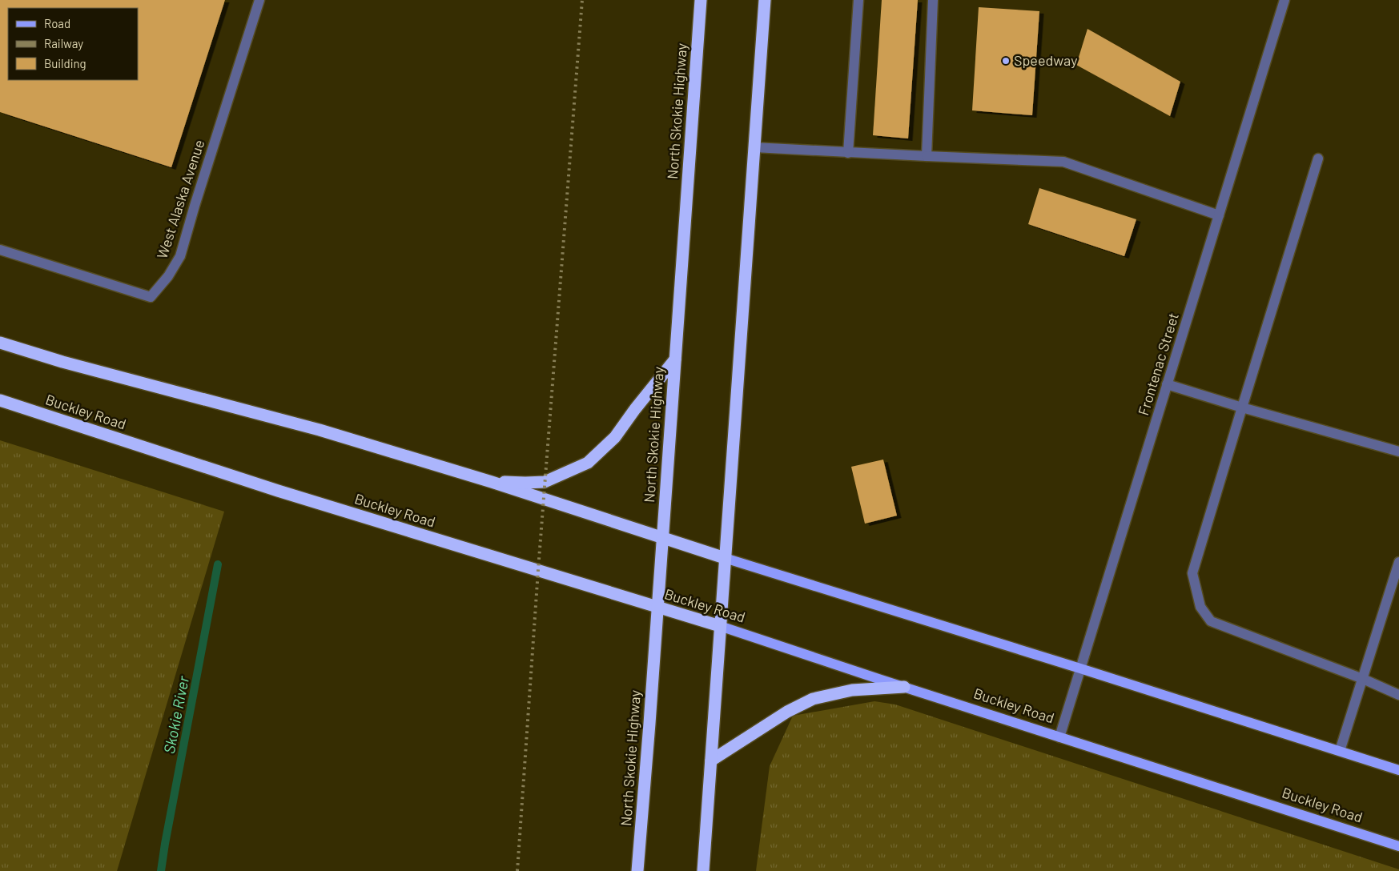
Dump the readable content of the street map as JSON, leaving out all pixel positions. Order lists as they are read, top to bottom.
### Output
{
  "streets": {
    "highway": ["North Skokie Highway", "Buckley Road"],
    "street": ["West Alaska Avenue", "Frontenac Street"]
  },
  "crossings": [
    ["North Skokie Highway", "Buckley Road"],
    ["Frontenac Street", "Buckley Road"]
  ],
  "water": ["Skokie River"],
  "places": ["Speedway"],
  "legend": ["Road", "Railway", "Building"]
}
